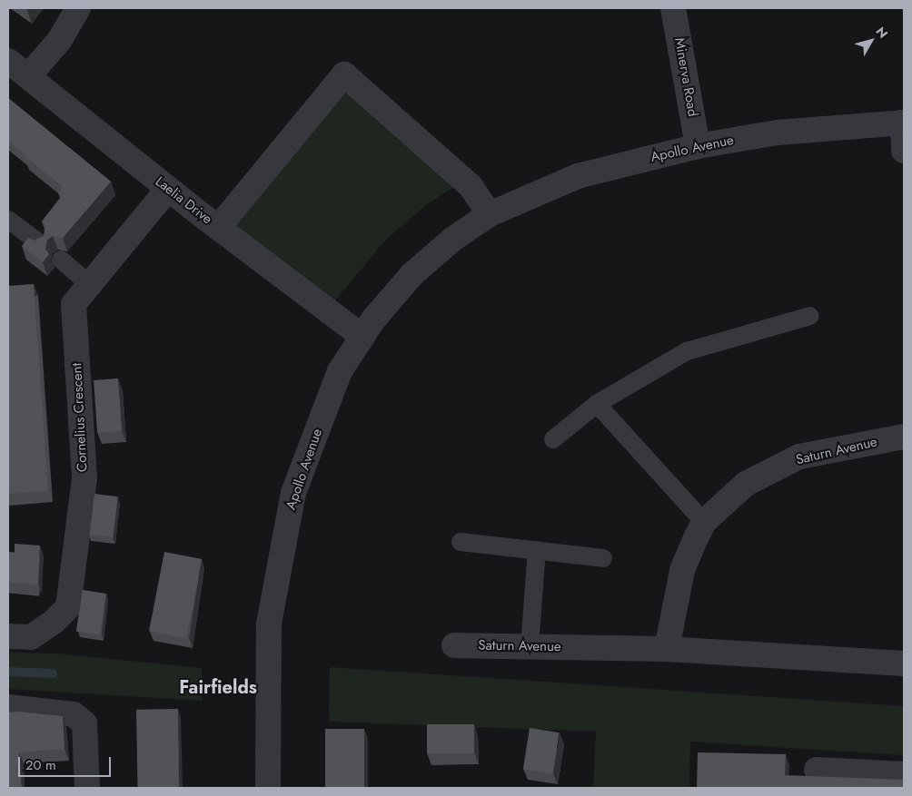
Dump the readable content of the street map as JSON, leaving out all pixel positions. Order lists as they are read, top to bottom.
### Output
{
  "streets": {
    "street": [
      "Minerva Road",
      "Apollo Avenue",
      "Laelia Drive",
      "Cornelius Crescent",
      "Saturn Avenue"
    ]
  },
  "crossings": [
    ["Minerva Road", "Apollo Avenue"],
    ["Apollo Avenue", "Laelia Drive"],
    ["Laelia Drive", "Cornelius Crescent"]
  ],
  "districts": ["Fairfields"],
  "scale_bar": "20 m",
  "north": "top right"
}
